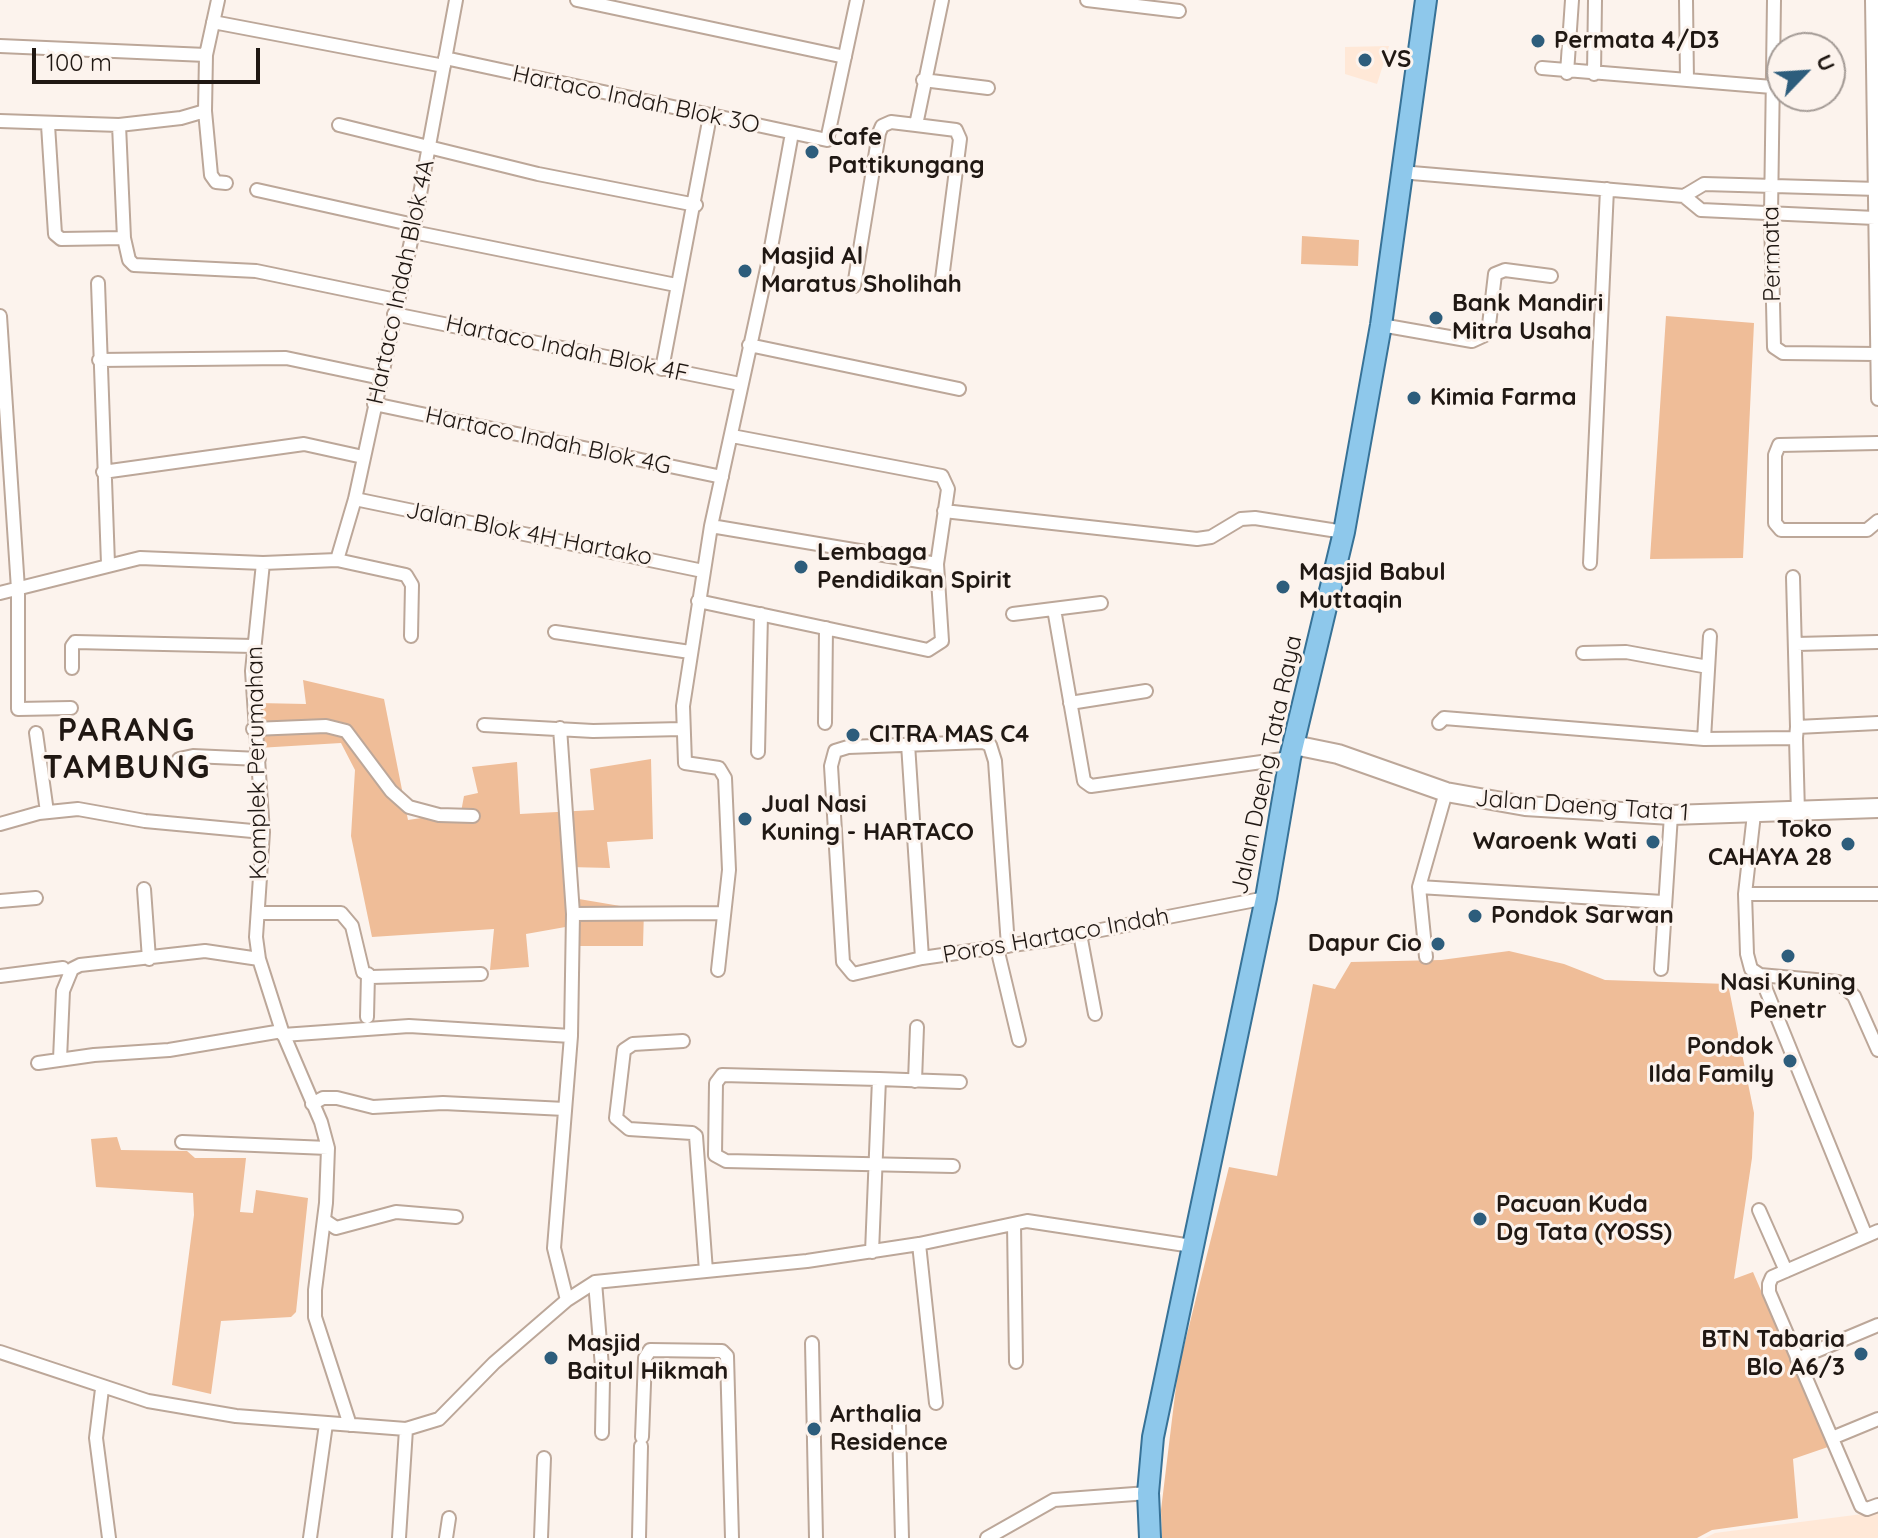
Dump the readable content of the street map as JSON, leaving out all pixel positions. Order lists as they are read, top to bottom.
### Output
{
  "streets": {
    "main road": ["Jalan Daeng Tata Raya"],
    "street": [
      "Hartaco Indah Blok 3O",
      "Permata",
      "Hartaco Indah Blok 4A",
      "Hartaco Indah Blok 4F",
      "Hartaco Indah Blok 4G",
      "Jalan Blok 4H Hartako",
      "Komplek Perumahan",
      "Jalan Daeng Tata 1",
      "Poros Hartaco Indah"
    ]
  },
  "crossings": [
    ["Hartaco Indah Blok 3O", "Hartaco Indah Blok 4A"],
    ["Hartaco Indah Blok 4A", "Hartaco Indah Blok 4F"],
    ["Hartaco Indah Blok 4A", "Hartaco Indah Blok 4G"],
    ["Hartaco Indah Blok 4A", "Jalan Blok 4H Hartako"],
    ["Jalan Daeng Tata Raya", "Jalan Daeng Tata 1"],
    ["Jalan Daeng Tata Raya", "Poros Hartaco Indah"]
  ],
  "districts": ["PARANG TAMBUNG"],
  "places": [
    "Permata 4/D3",
    "VS",
    "Cafe Pattikungang",
    "Masjid Al Maratus Sholihah",
    "Bank Mandiri Mitra Usaha",
    "Kimia Farma",
    "Lembaga Pendidikan Spirit",
    "Masjid Babul Muttaqin",
    "CITRA MAS C4",
    "Jual Nasi Kuning - HARTACO",
    "Waroenk Wati",
    "Toko CAHAYA 28",
    "Pondok Sarwan",
    "Dapur Cio",
    "Nasi Kuning Penetr",
    "Pondok Ilda Family",
    "Pacuan Kuda Dg Tata (YOSS)",
    "BTN Tabaria Blo A6/3",
    "Masjid Baitul Hikmah",
    "Arthalia Residence"
  ],
  "scale_bar": "100 m",
  "north": "top right"
}
